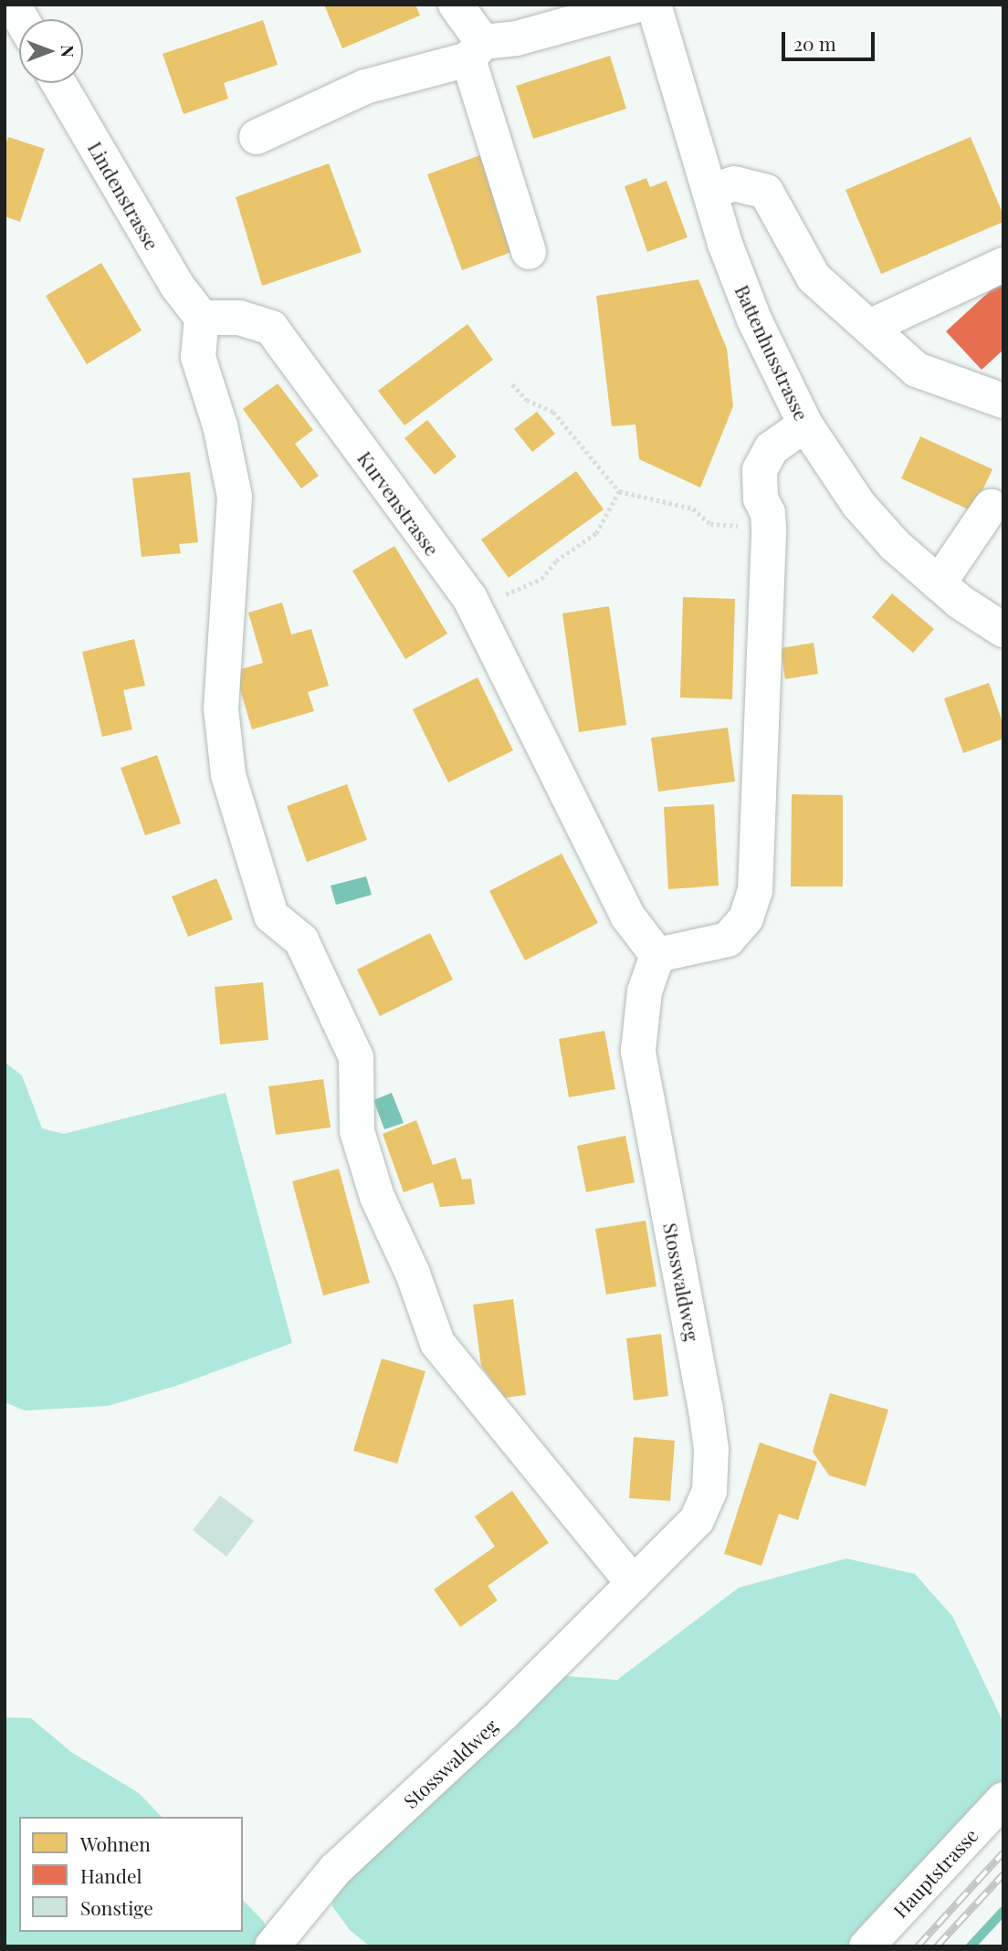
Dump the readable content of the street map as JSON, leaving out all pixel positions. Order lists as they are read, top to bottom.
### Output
{
  "streets": {
    "street": [
      "Lindenstrasse",
      "Battenhusstrasse",
      "Kurvenstrasse",
      "Stosswaldweg",
      "Hauptstrasse"
    ]
  },
  "crossings": [
    ["Lindenstrasse", "Kurvenstrasse"],
    ["Kurvenstrasse", "Stosswaldweg"]
  ],
  "legend": ["Wohnen", "Handel", "Sonstige"],
  "scale_bar": "20 m",
  "north": "right"
}
